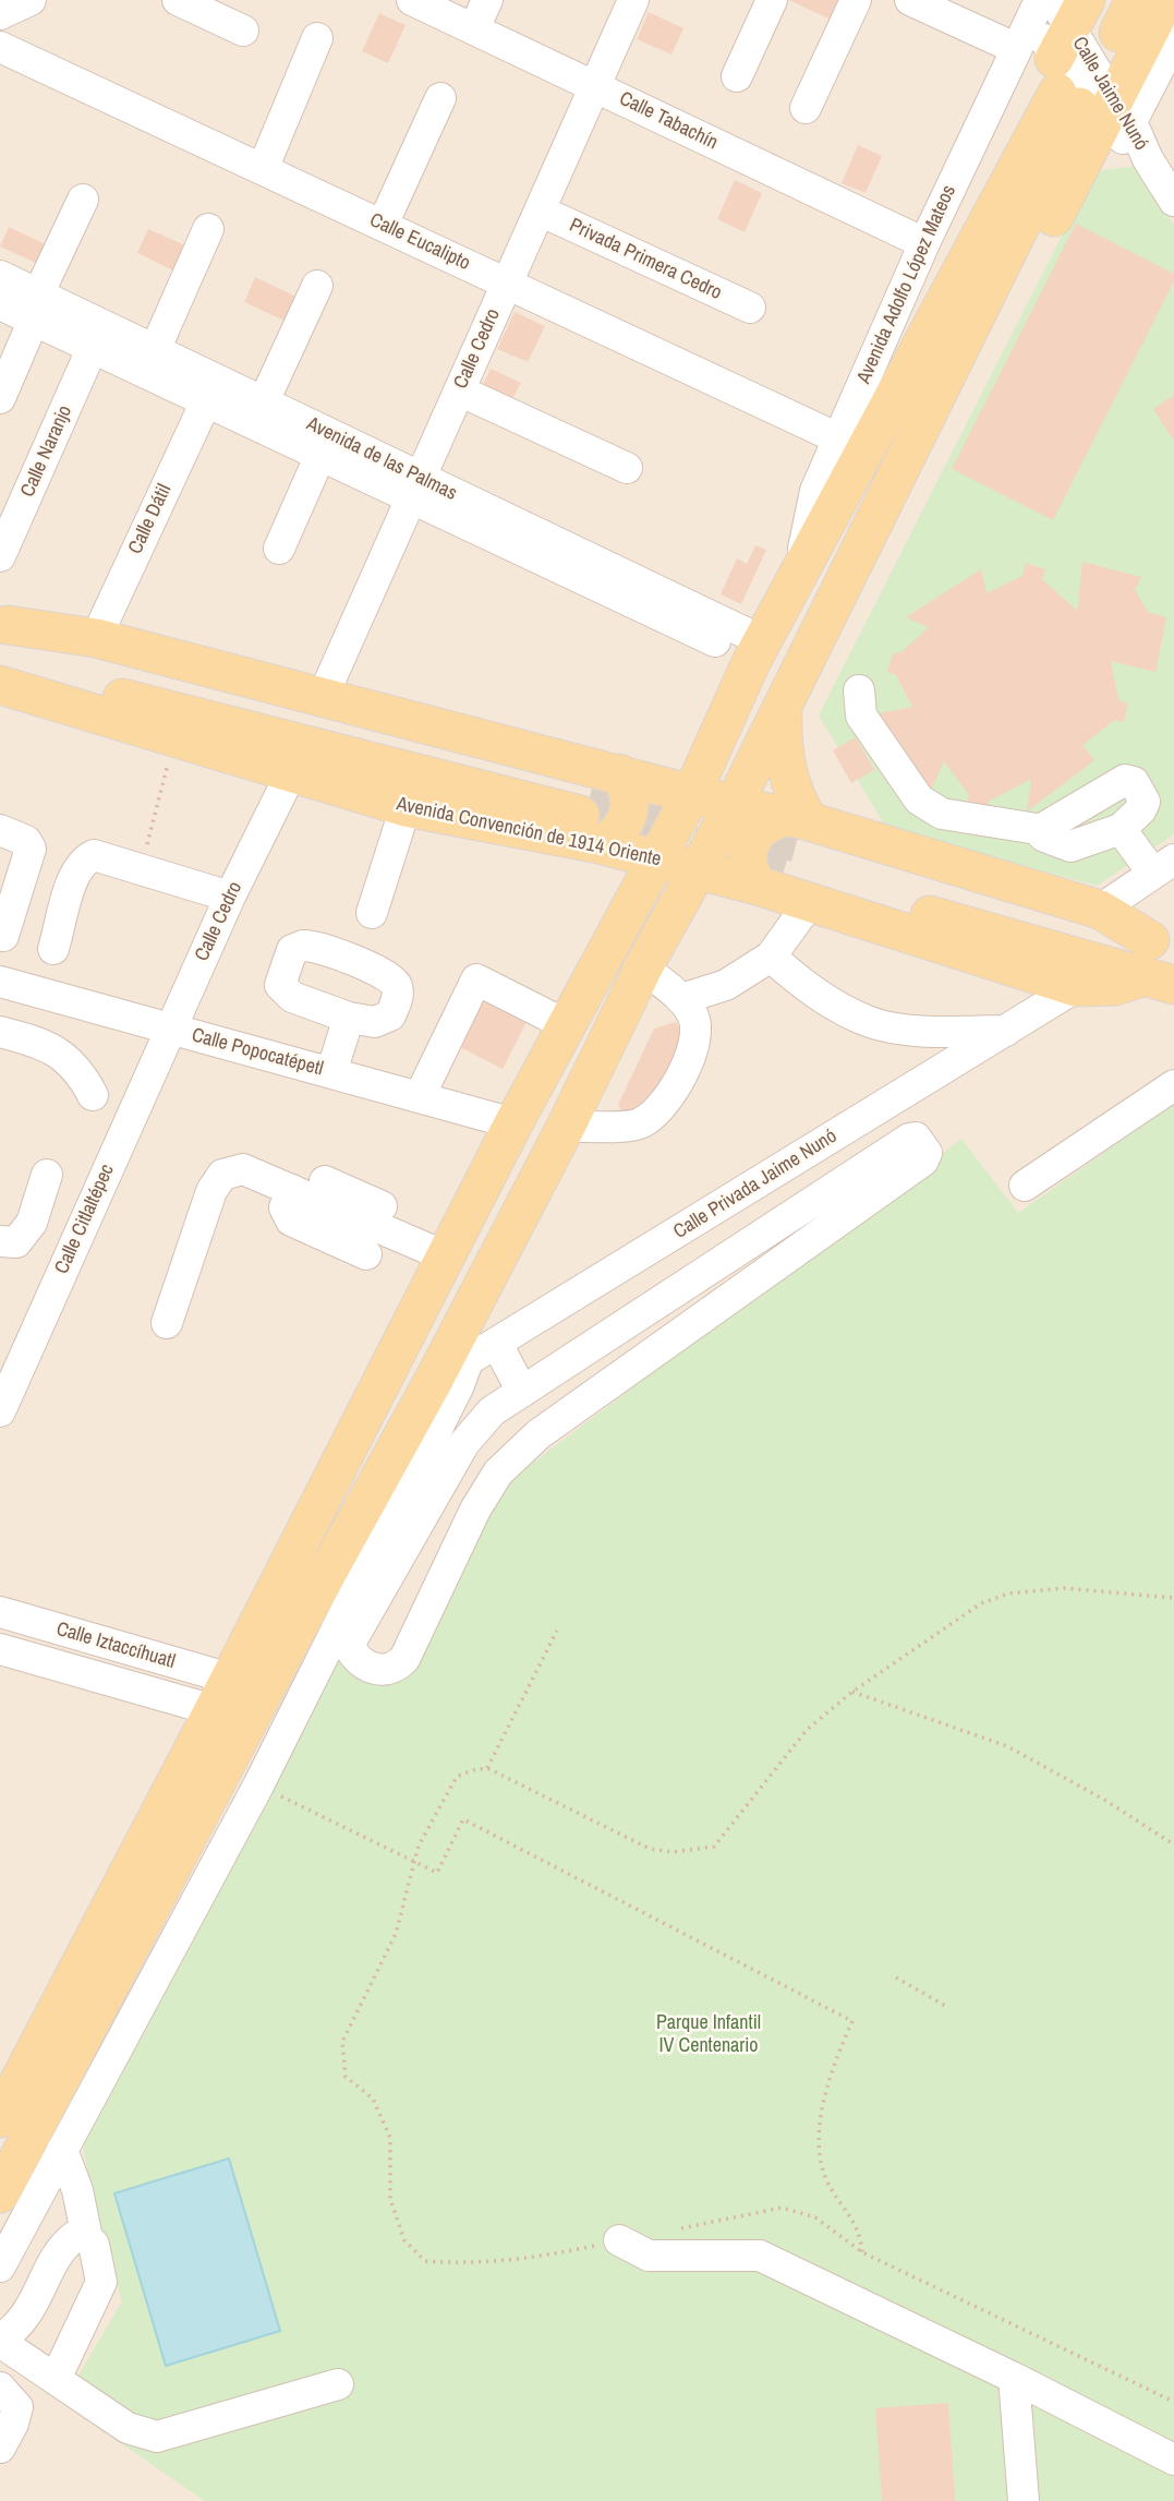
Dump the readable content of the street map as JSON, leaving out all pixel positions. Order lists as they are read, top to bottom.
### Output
{
  "streets": {
    "main road": ["Avenida Convención de 1914 Oriente"],
    "street": [
      "Calle Jaime Nunó",
      "Calle Tabachín",
      "Calle Eucalipto",
      "Privada Primera Cedro",
      "Avenida Adolfo López Mateos",
      "Calle Cedro",
      "Calle Naranjo",
      "Avenida de las Palmas",
      "Calle Dátil",
      "Calle Popocatépetl",
      "Calle Privada Jaime Nunó",
      "Calle Citlaltépec",
      "Calle Iztaccíhuatl"
    ]
  },
  "crossings": [
    ["Calle Jaime Nunó", "Avenida Adolfo López Mateos"],
    ["Calle Tabachín", "Avenida Adolfo López Mateos"],
    ["Calle Tabachín", "Calle Cedro"],
    ["Calle Eucalipto", "Avenida Adolfo López Mateos"],
    ["Calle Eucalipto", "Calle Cedro"],
    ["Privada Primera Cedro", "Calle Cedro"],
    ["Calle Cedro", "Avenida de las Palmas"],
    ["Calle Cedro", "Avenida Convención de 1914 Oriente"],
    ["Calle Cedro", "Calle Popocatépetl"],
    ["Calle Cedro", "Calle Citlaltépec"],
    ["Calle Naranjo", "Avenida de las Palmas"],
    ["Avenida de las Palmas", "Calle Dátil"],
    ["Calle Dátil", "Avenida Convención de 1914 Oriente"],
    ["Avenida Convención de 1914 Oriente", "Calle Privada Jaime Nunó"],
    ["Calle Popocatépetl", "Calle Citlaltépec"]
  ],
  "parks": ["Parque Infantil IV Centenario"]
}
